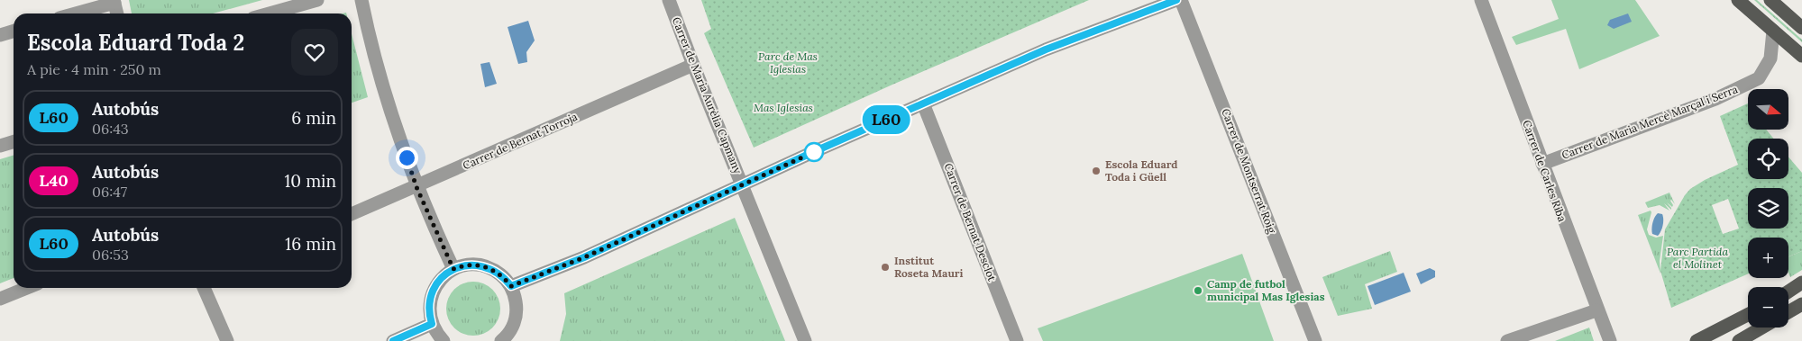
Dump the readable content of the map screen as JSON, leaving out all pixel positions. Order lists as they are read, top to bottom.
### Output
{
  "streets": {
    "street": [
      "Carrer de Maria Aurèlia Capmany",
      "Carrer de Maria Mercè Marçal i Serra",
      "Carrer de Bernat Torroja",
      "Carrer de Montserrat Roig",
      "Carrer de Carles Riba",
      "Carrer de Bernat Desclot"
    ]
  },
  "crossings": [
    ["Carrer de Maria Aurèlia Capmany", "Carrer de Bernat Torroja"],
    ["Carrer de Maria Mercè Marçal i Serra", "Carrer de Carles Riba"]
  ],
  "parks": ["Parc de Mas Iglesias", "Mas Iglesias", "Parc Partida el Molinet"],
  "places": ["Escola Eduard Toda i Güell", "Institut Roseta Mauri", "Camp de futbol municipal Mas Iglesias"],
  "lines": ["bus line L60"],
  "north": "right",
  "page": {
    "on_map": "L60",
    "heading": ["Escola Eduard Toda 2", "A pie · 4 min · 250 m"],
    "map_buttons": ["+", "−"],
    "list": [
      {
        "mark": "L60",
        "name": "Autobús",
        "note": "06:43",
        "value": "6 min"
      },
      {
        "mark": "L40",
        "name": "Autobús",
        "note": "06:47",
        "value": "10 min"
      },
      {
        "mark": "L60",
        "name": "Autobús",
        "note": "06:53",
        "value": "16 min"
      }
    ]
  }
}
